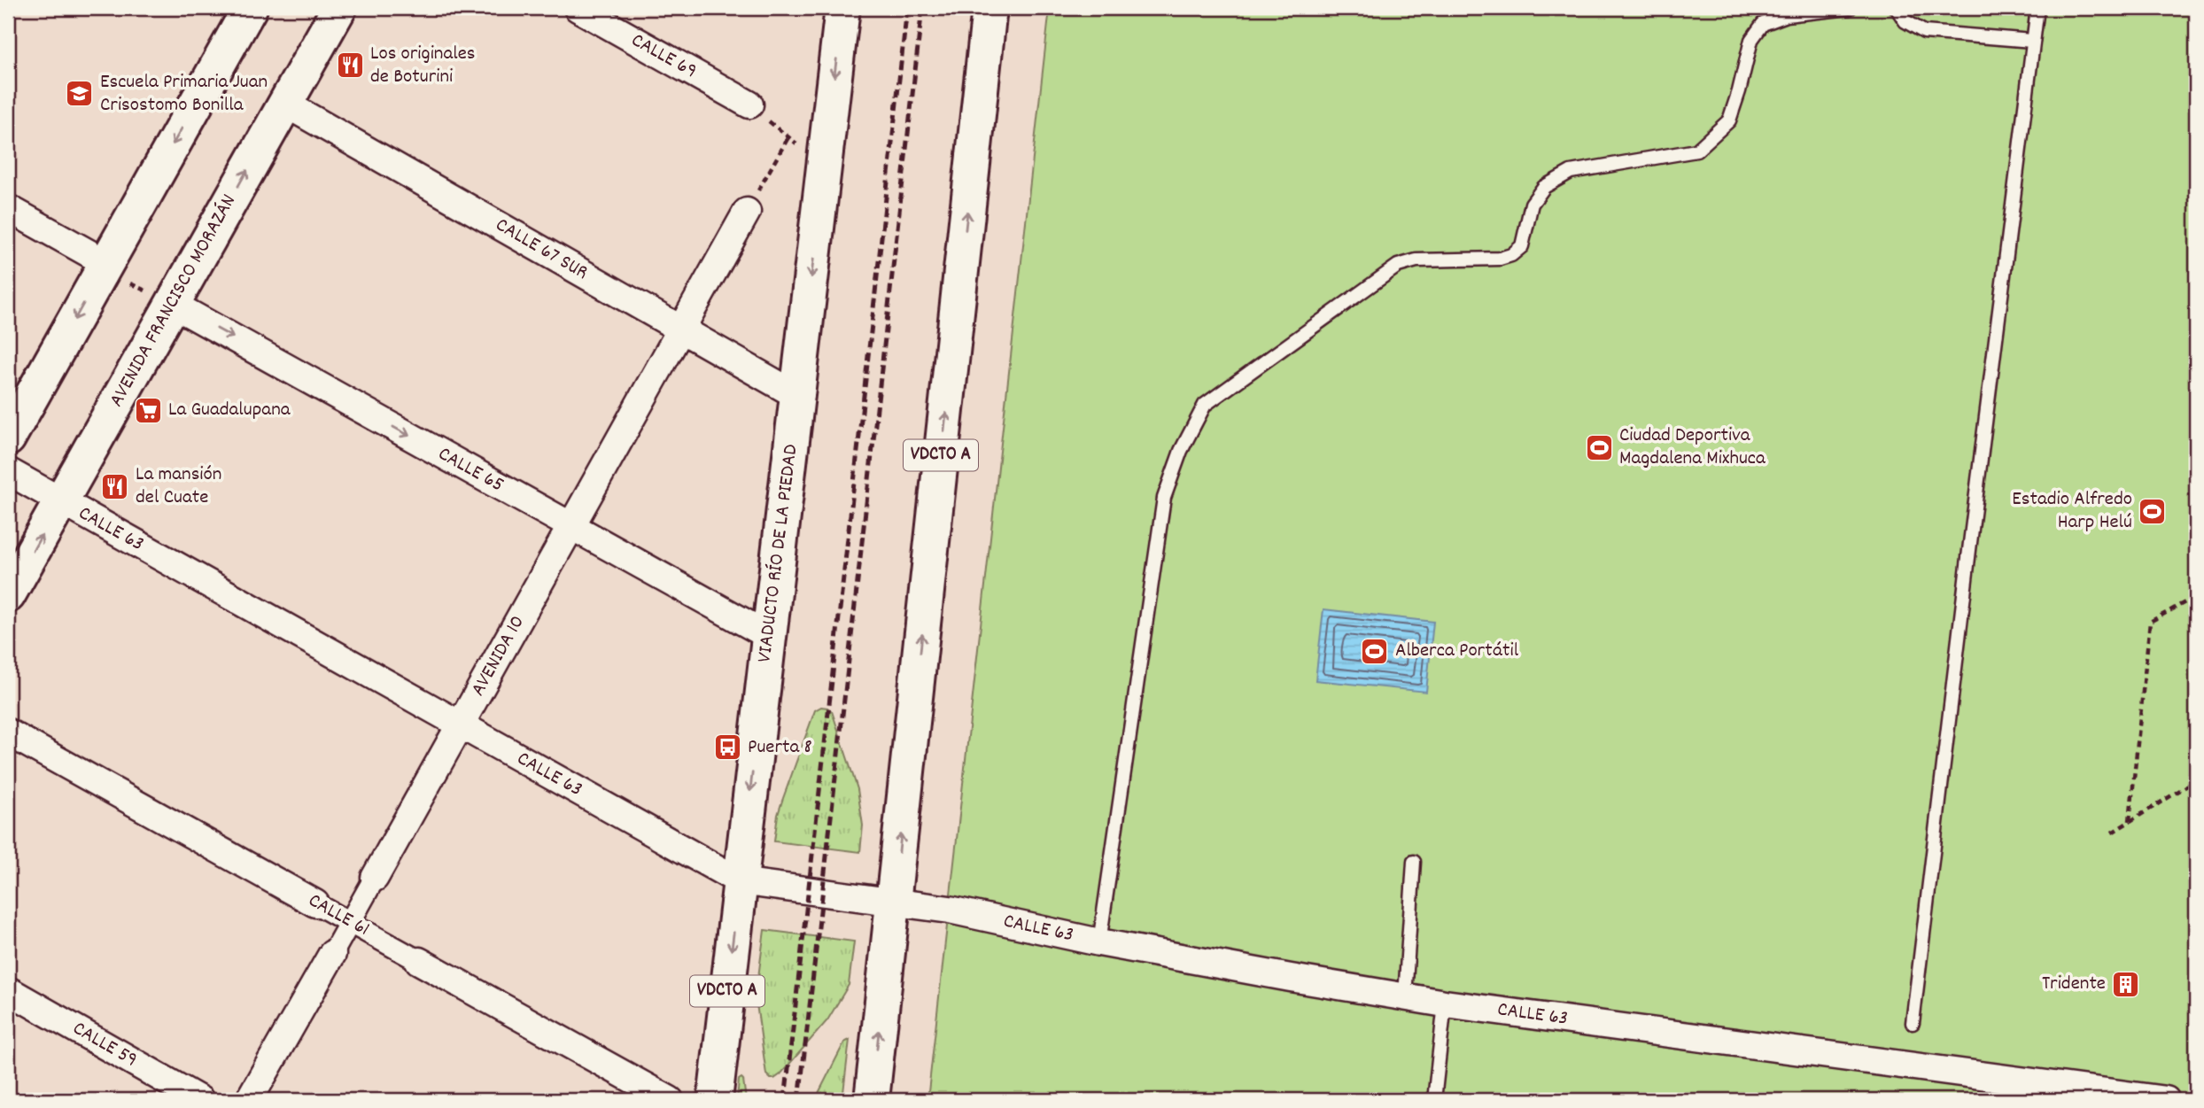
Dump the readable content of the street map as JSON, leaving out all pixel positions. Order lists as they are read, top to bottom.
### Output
{
  "streets": {
    "main road": ["AVENIDA FRANCISCO MORAZÁN", "VDCTO A", "VIADUCTO RÍO DE LA PIEDAD"],
    "street": [
      "CALLE 69",
      "CALLE 67 SUR",
      "CALLE 65",
      "CALLE 63",
      "AVENIDA 10",
      "CALLE 61",
      "CALLE 59"
    ]
  },
  "crossings": [
    ["CALLE 67 SUR", "AVENIDA FRANCISCO MORAZÁN"],
    ["CALLE 67 SUR", "VIADUCTO RÍO DE LA PIEDAD"],
    ["CALLE 67 SUR", "AVENIDA 10"],
    ["AVENIDA FRANCISCO MORAZÁN", "CALLE 65"],
    ["AVENIDA FRANCISCO MORAZÁN", "CALLE 63"],
    ["VDCTO A", "CALLE 63"],
    ["CALLE 65", "VIADUCTO RÍO DE LA PIEDAD"],
    ["CALLE 65", "AVENIDA 10"],
    ["CALLE 63", "VIADUCTO RÍO DE LA PIEDAD"],
    ["CALLE 63", "AVENIDA 10"],
    ["AVENIDA 10", "CALLE 61"]
  ],
  "one_way": ["CALLE 65"],
  "places": {
    "restaurant": ["Los originales de Boturini", "La mansión del Cuate"],
    "school or university": ["Escuela Primaria Juan Crisostomo Bonilla"],
    "supermarket": ["La Guadalupana"],
    "sports": ["Ciudad Deportiva Magdalena Mixhuca", "Estadio Alfredo Harp Helú", "Alberca Portátil"],
    "bus stop": ["Puerta 8"],
    "building": ["Tridente"]
  }
}
